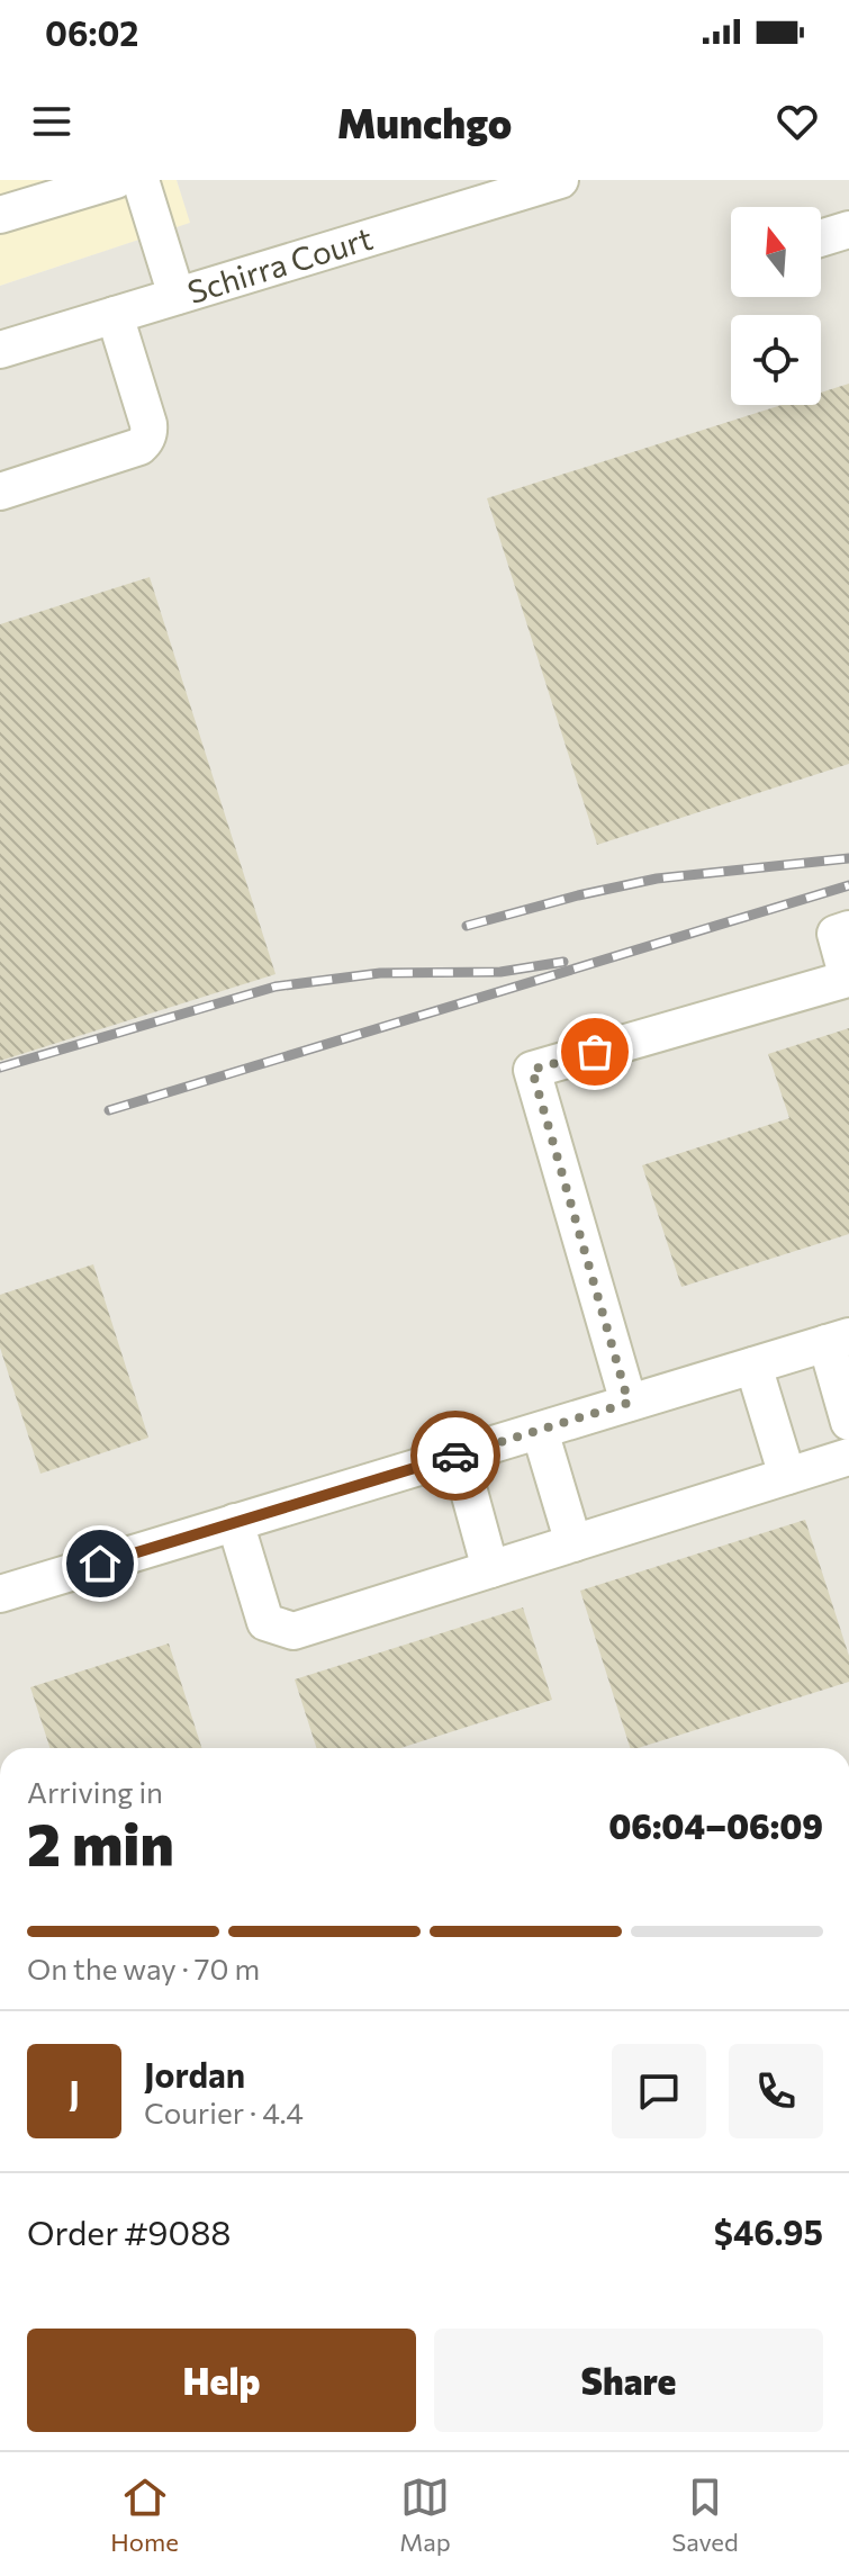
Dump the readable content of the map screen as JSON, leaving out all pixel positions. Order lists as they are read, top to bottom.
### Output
{
  "streets": {
    "street": ["Schirra Court"]
  },
  "north": "top",
  "page": {
    "status": "06:02",
    "header": "Munchgo",
    "heading": ["2 min", "Arriving in", "06:04–06:09"],
    "panel": [
      "Jordan",
      "Courier · 4.4",
      "Order #9088",
      "$46.95"
    ],
    "bar": "On the way · 70 m",
    "round": "J",
    "buttons": ["Help", "Share"],
    "tabs": ["Home", "Map", "Saved"]
  }
}
